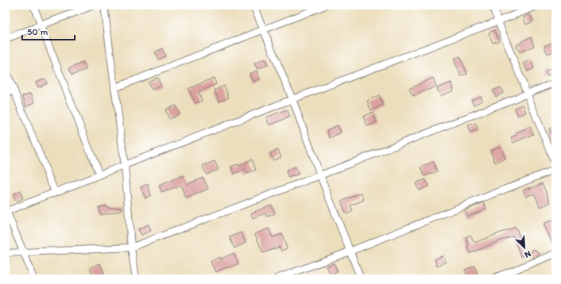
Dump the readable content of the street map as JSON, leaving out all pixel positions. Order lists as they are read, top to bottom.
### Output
{
  "scale_bar": "50 m",
  "north": "bottom right"
}
